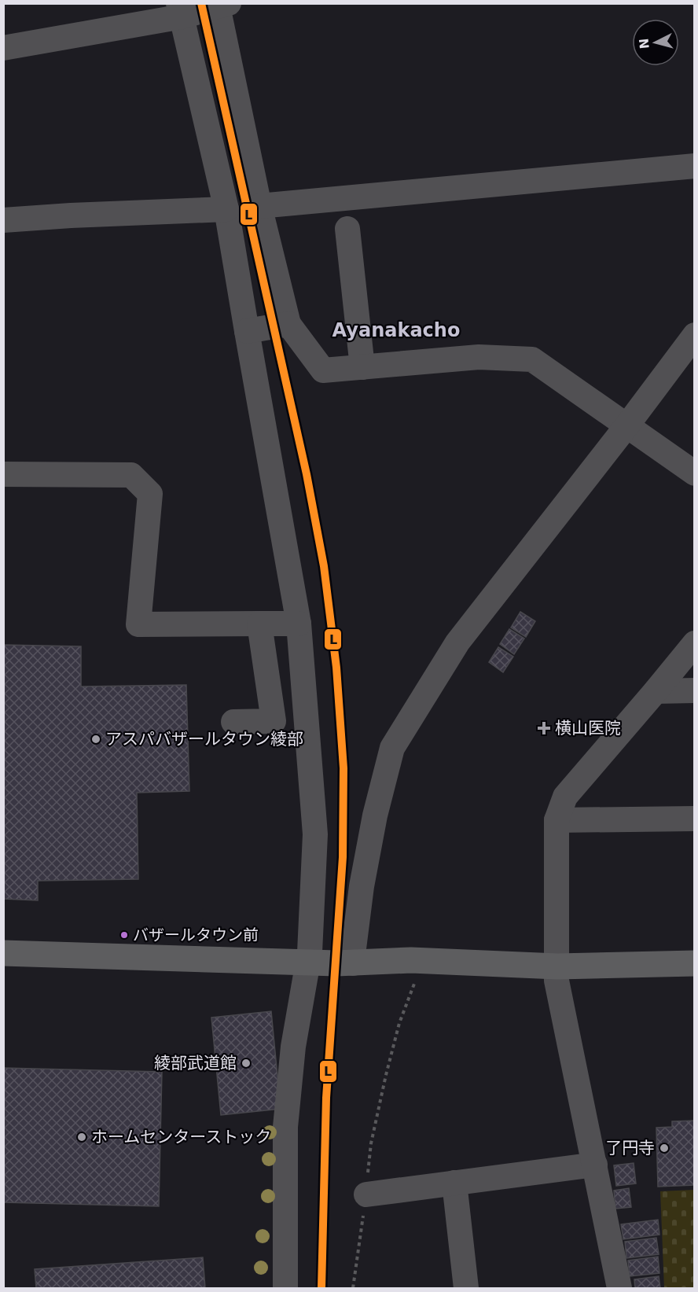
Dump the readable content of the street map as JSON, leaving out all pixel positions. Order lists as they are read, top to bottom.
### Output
{
  "districts": ["Ayanakacho"],
  "places": {
    "health": ["横山医院"],
    "other": [
      "アスパバザールタウン綾部",
      "バザールタウン前",
      "綾部武道館",
      "ホームセンターストック",
      "了円寺"
    ]
  },
  "lines": ["transit line L"],
  "north": "left"
}
